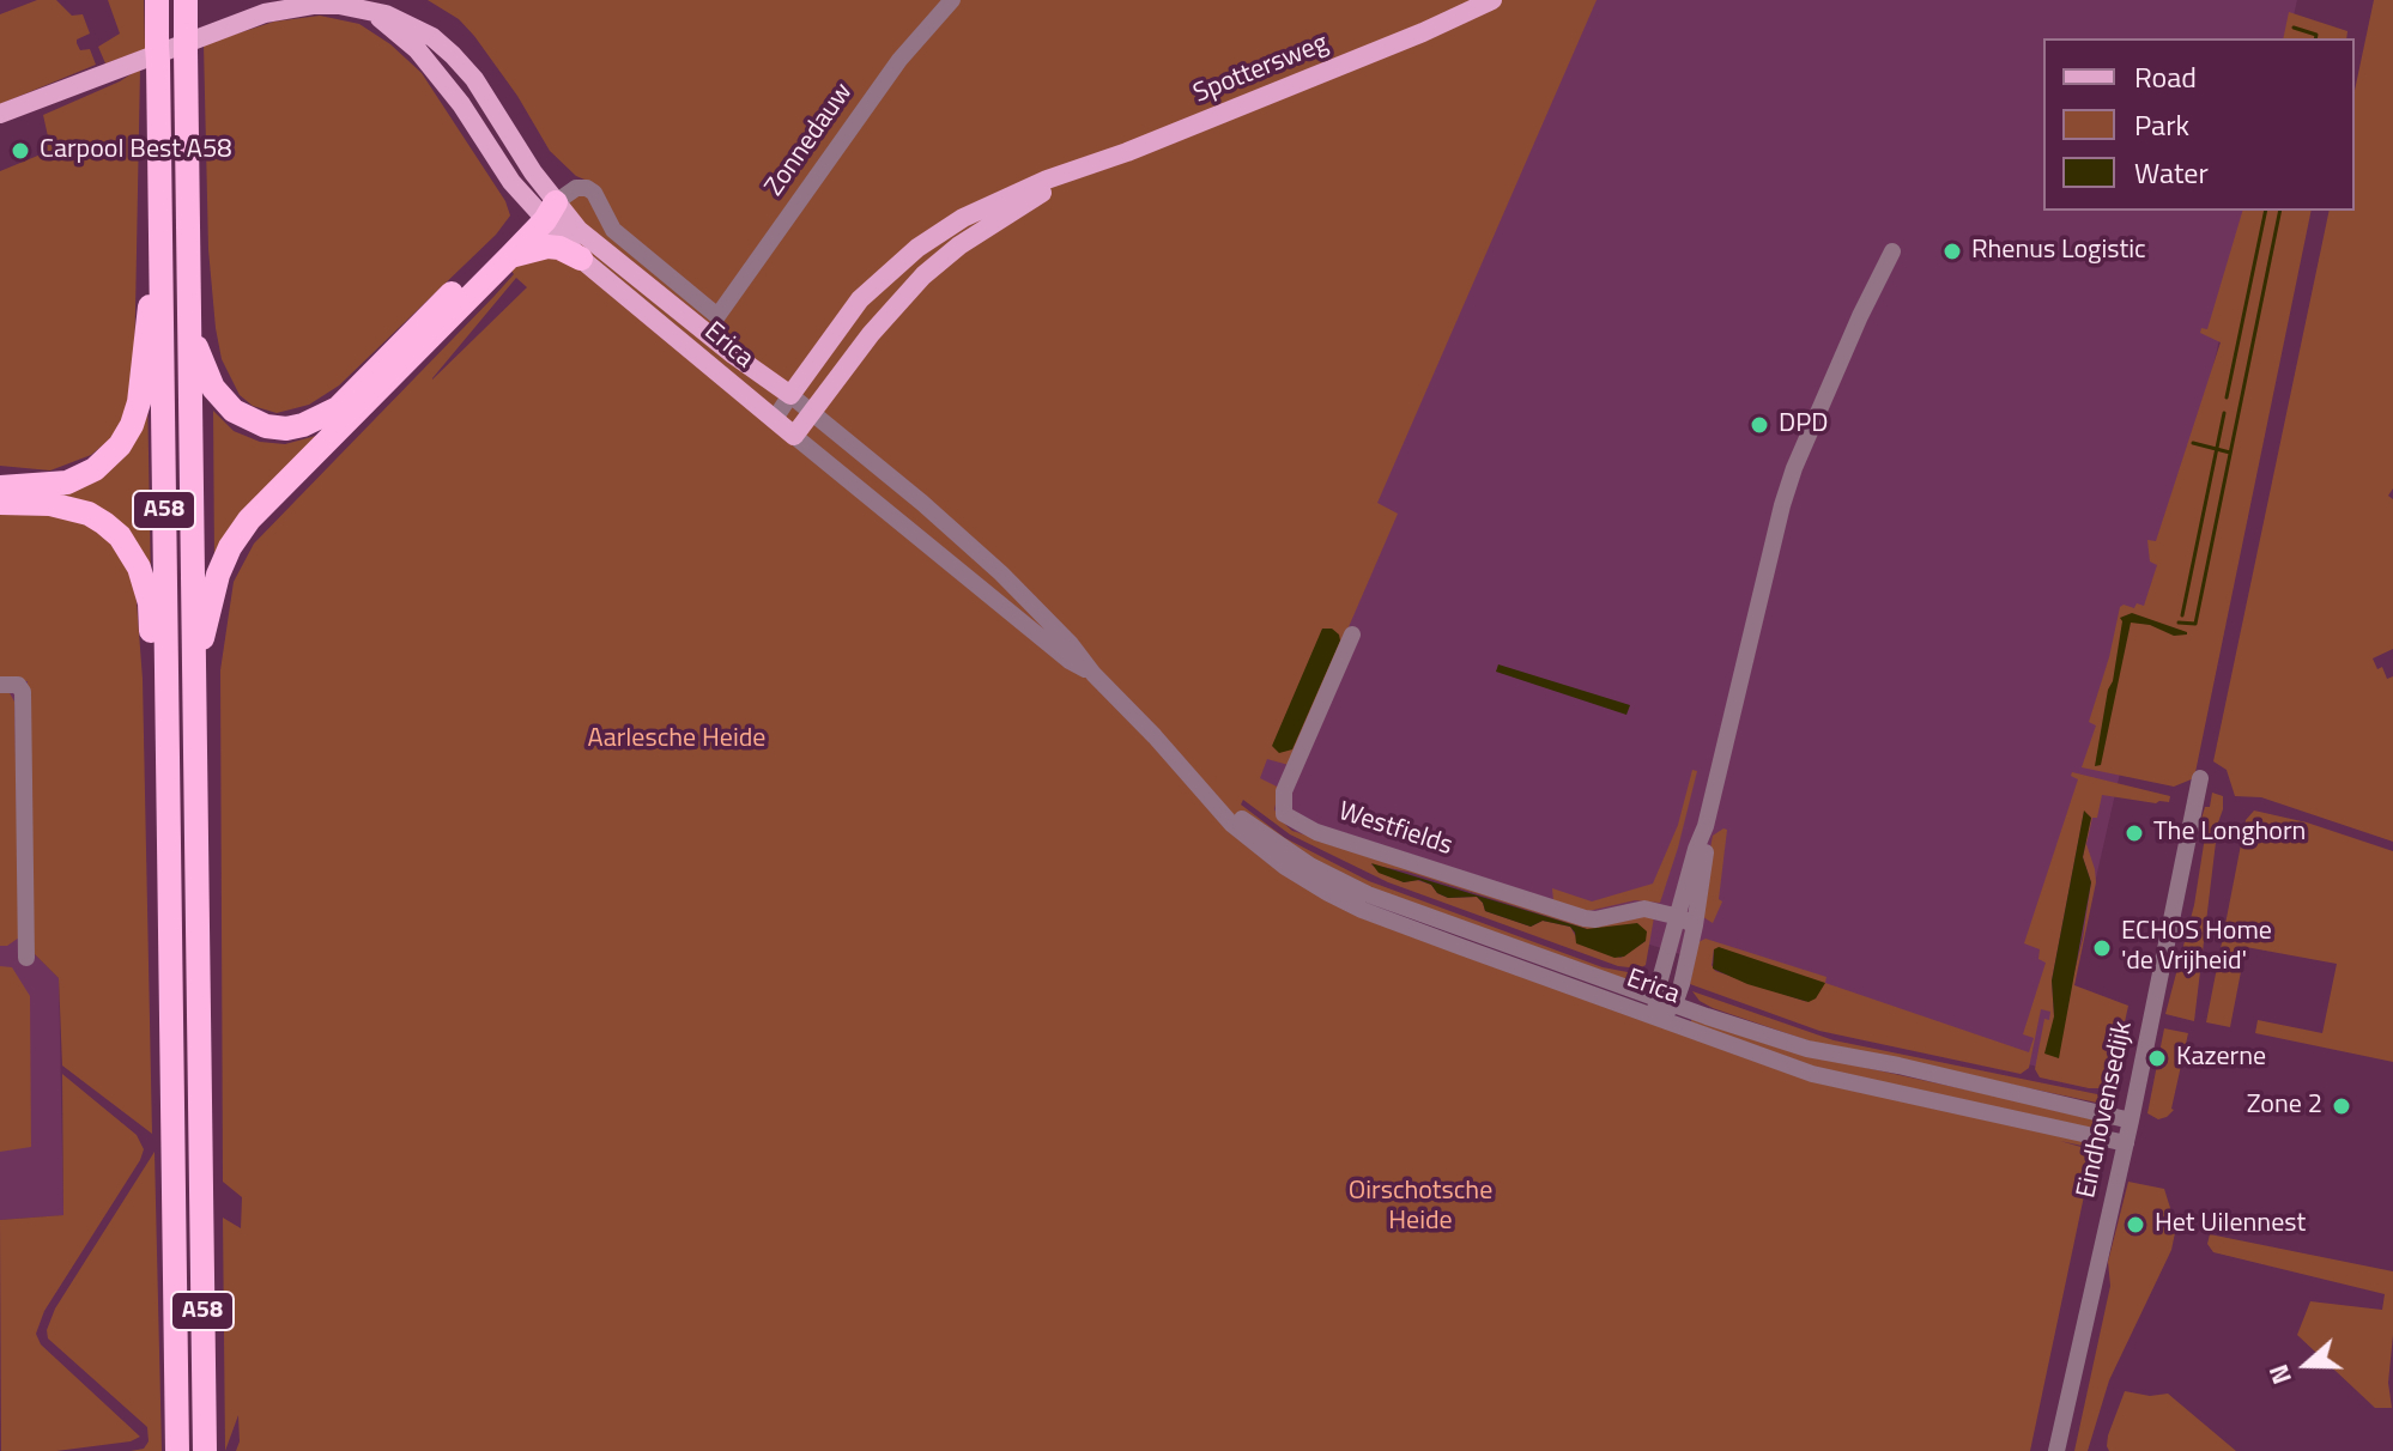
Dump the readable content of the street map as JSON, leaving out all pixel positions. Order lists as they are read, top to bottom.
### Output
{
  "streets": {
    "highway": ["A58"],
    "main road": ["Spottersweg", "Erica"],
    "street": ["Zonnedauw", "Westfields", "Eindhovensedijk"]
  },
  "crossings": [
    ["Spottersweg", "Erica"],
    ["Zonnedauw", "Erica"],
    ["Erica", "A58"],
    ["Erica", "Eindhovensedijk"]
  ],
  "parks": ["Aarlesche Heide", "Oirschotsche Heide"],
  "places": [
    "Carpool Best A58",
    "Rhenus Logistic",
    "DPD",
    "The Longhorn",
    "ECHOS Home 'de Vrijheid'",
    "Kazerne",
    "Zone 2",
    "Het Uilennest"
  ],
  "legend": ["Road", "Park", "Water"],
  "north": "left"
}
